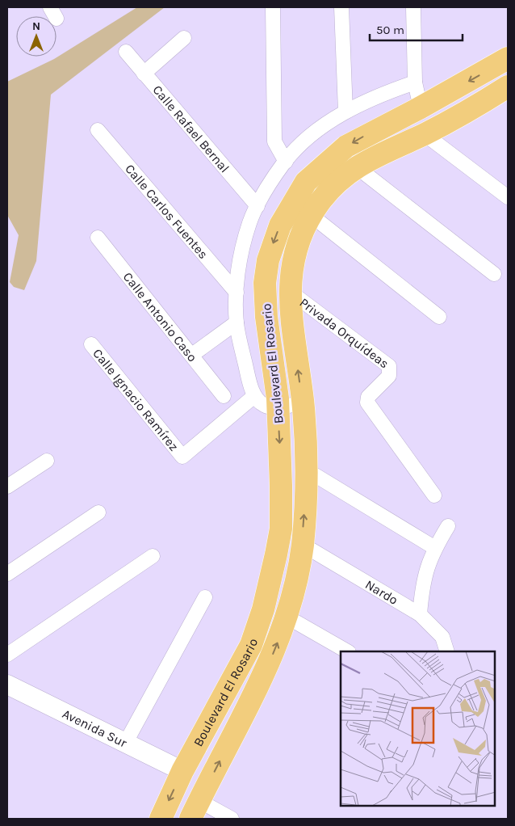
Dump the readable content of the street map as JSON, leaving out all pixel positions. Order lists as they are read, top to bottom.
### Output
{
  "streets": {
    "main road": ["Boulevard El Rosario"],
    "street": [
      "Calle Rafael Bernal",
      "Calle Carlos Fuentes",
      "Calle Antonio Caso",
      "Privada Orquídeas",
      "Calle Ignacio Ramírez",
      "Nardo",
      "Avenida Sur"
    ]
  },
  "crossings": [
    ["Privada Orquídeas", "Boulevard El Rosario"],
    ["Boulevard El Rosario", "Nardo"],
    ["Boulevard El Rosario", "Avenida Sur"]
  ],
  "scale_bar": "50 m",
  "north": "top"
}
